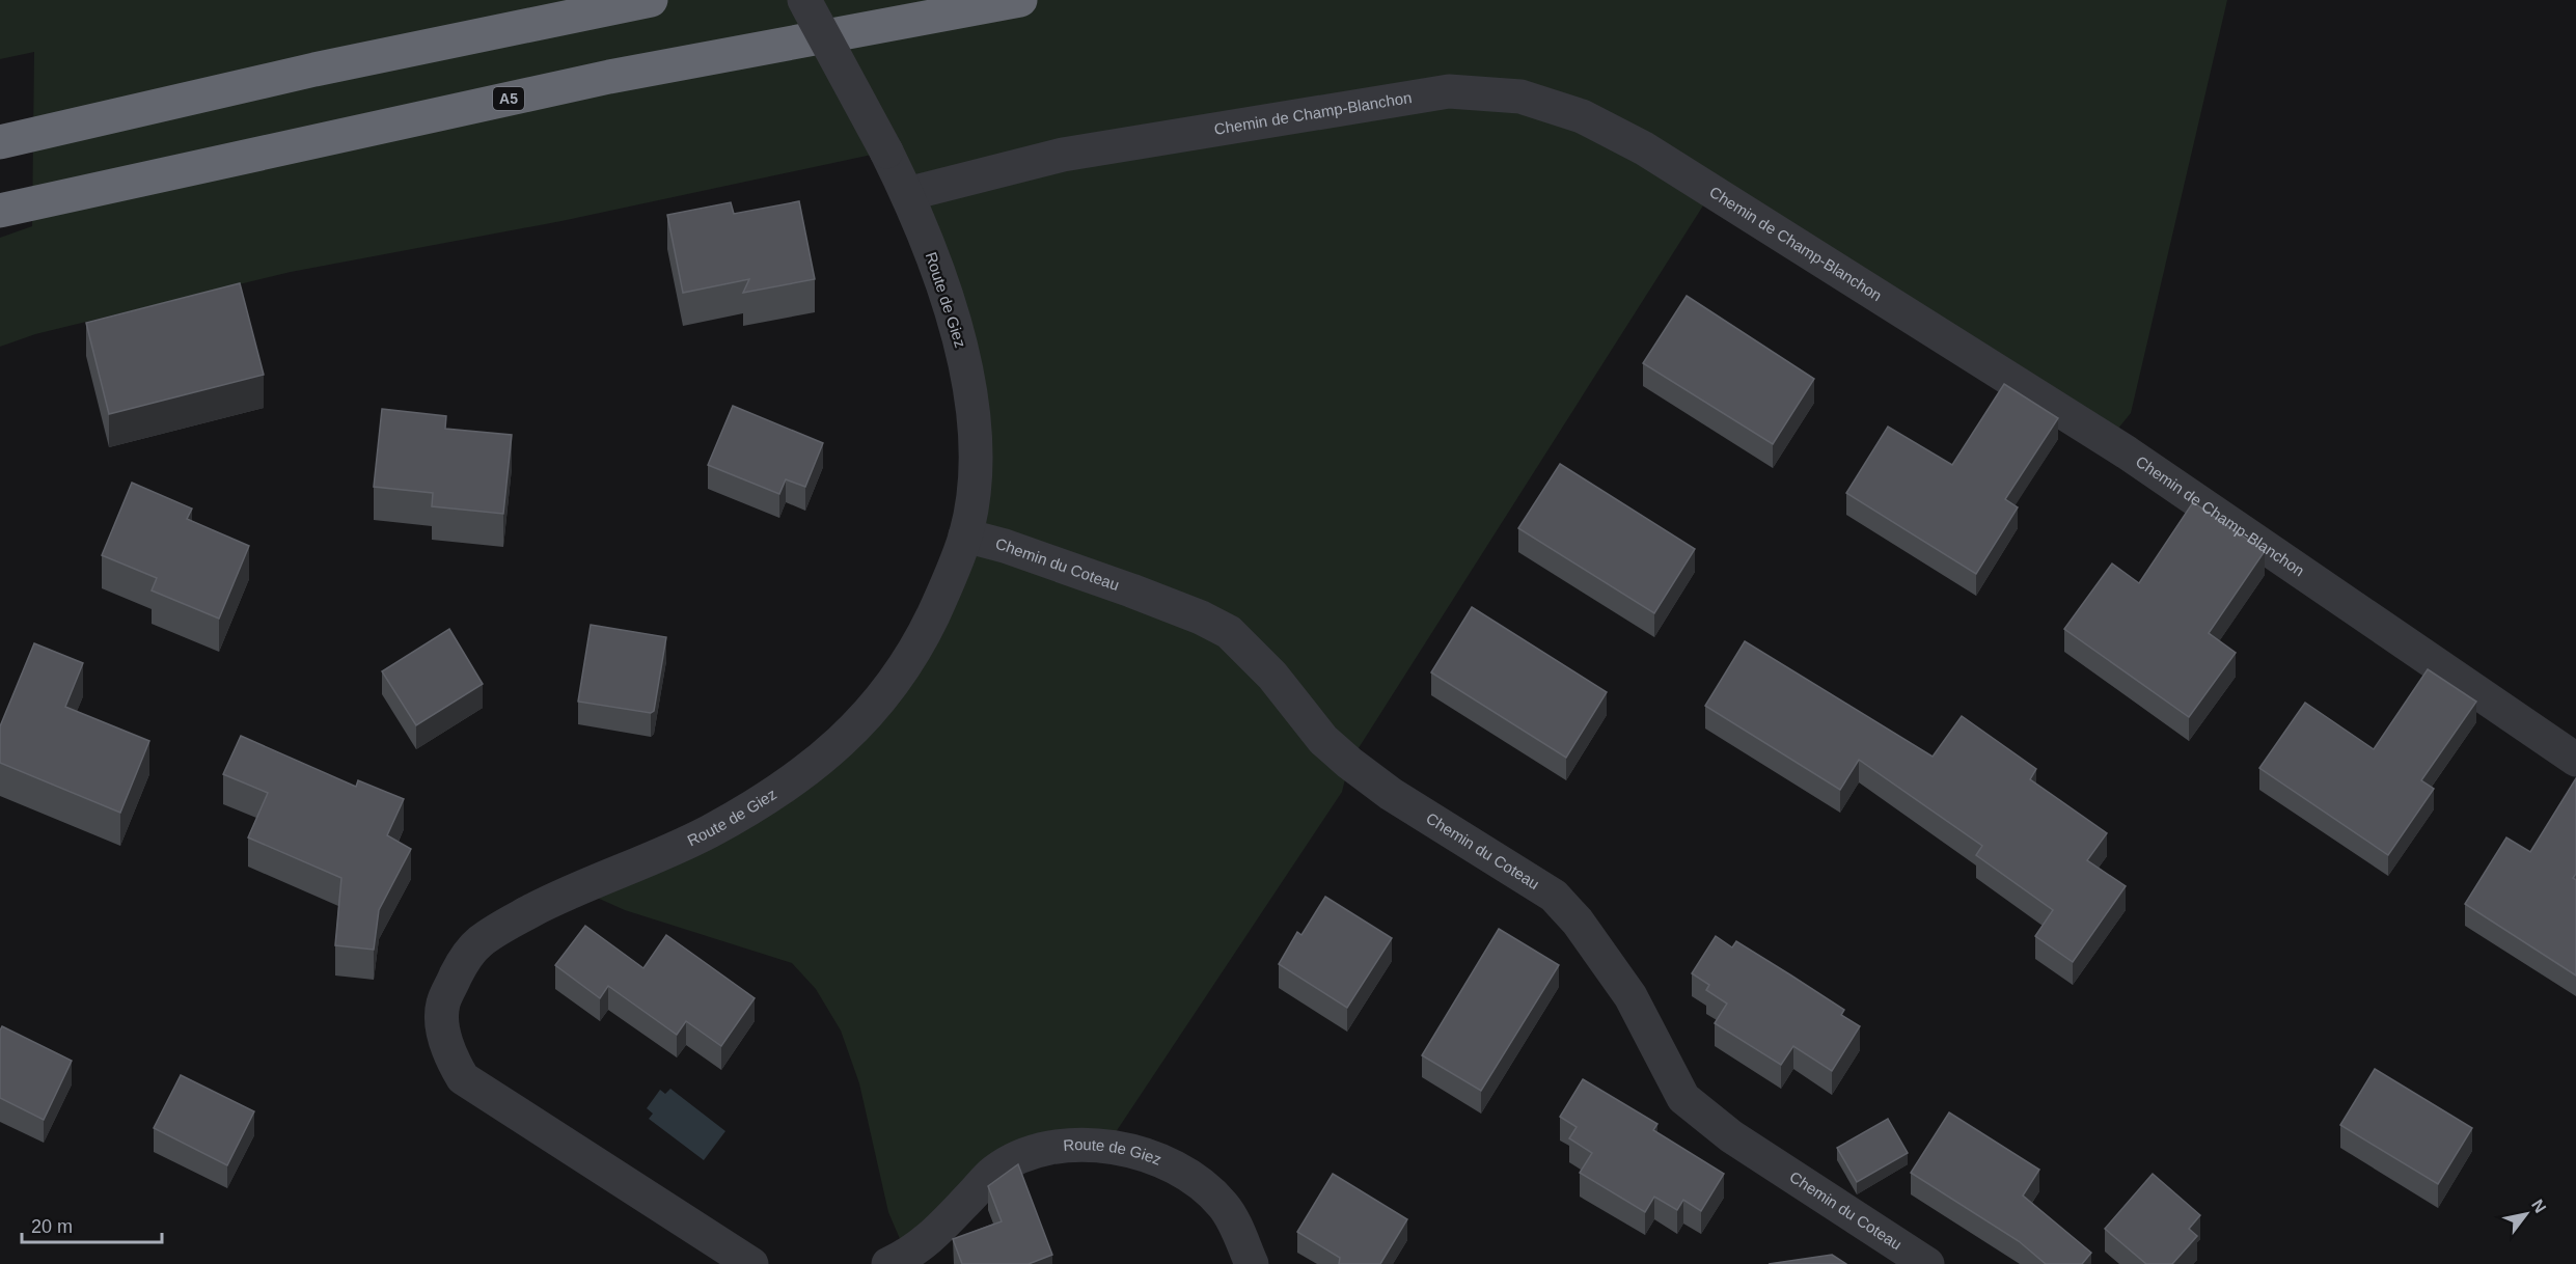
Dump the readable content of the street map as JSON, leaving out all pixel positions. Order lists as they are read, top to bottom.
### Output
{
  "streets": {
    "highway": ["A5"],
    "street": ["Chemin de Champ-Blanchon", "Route de Giez", "Chemin du Coteau"]
  },
  "crossings": [
    ["Chemin de Champ-Blanchon", "Route de Giez"],
    ["Route de Giez", "Chemin du Coteau"]
  ],
  "scale_bar": "20 m",
  "north": "top right"
}
